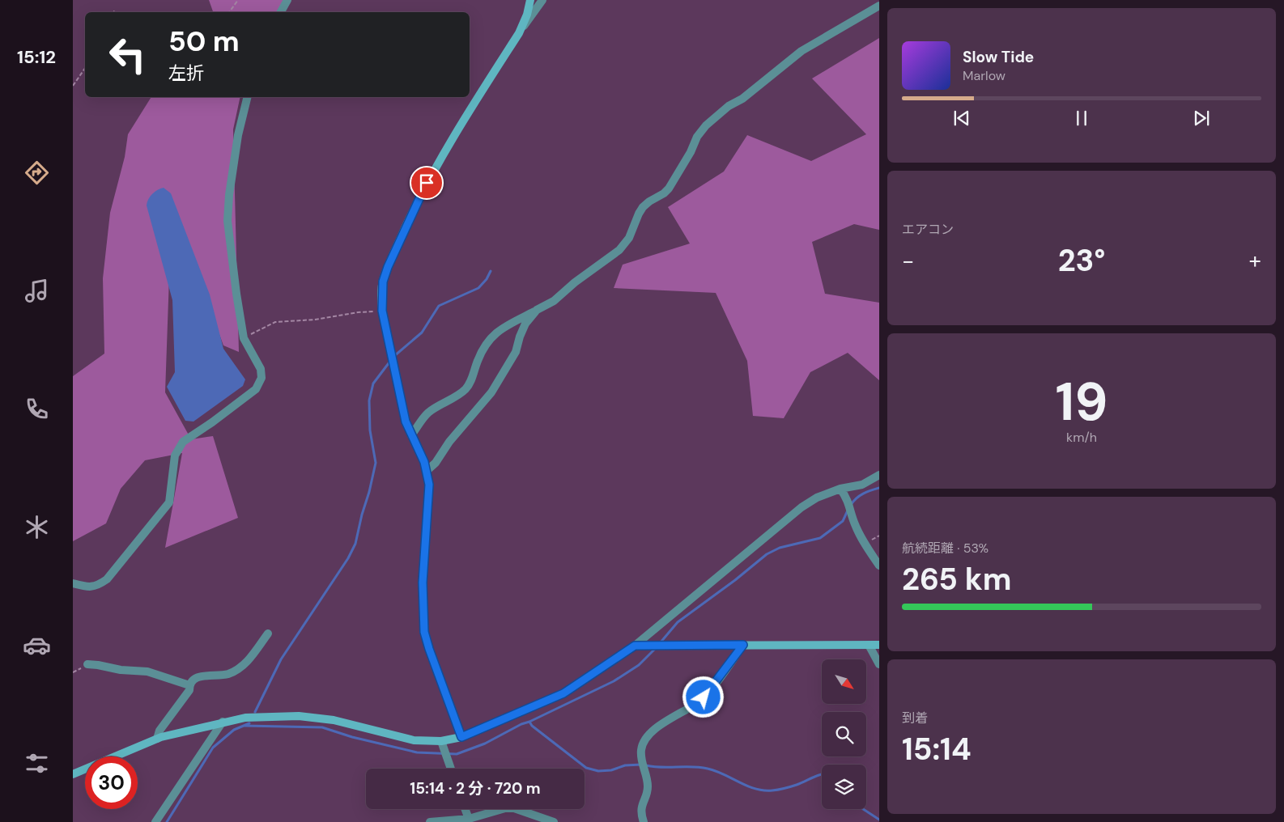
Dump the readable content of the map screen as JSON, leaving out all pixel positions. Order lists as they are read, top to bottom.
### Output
{
  "north": "bottom right",
  "page": {
    "tabs": "15:12",
    "turn": ["50 m", "左折"],
    "song": ["Slow Tide", "Marlow"],
    "tile": [
      "エアコン",
      ["19", "km/h"],
      ["航続距離 · 53%", "265 km"],
      ["到着", "15:14"]
    ],
    "heat": ["−", "23°", "+"],
    "limit": "30",
    "trip": "15:14 · 2 分 · 720 m"
  }
}
